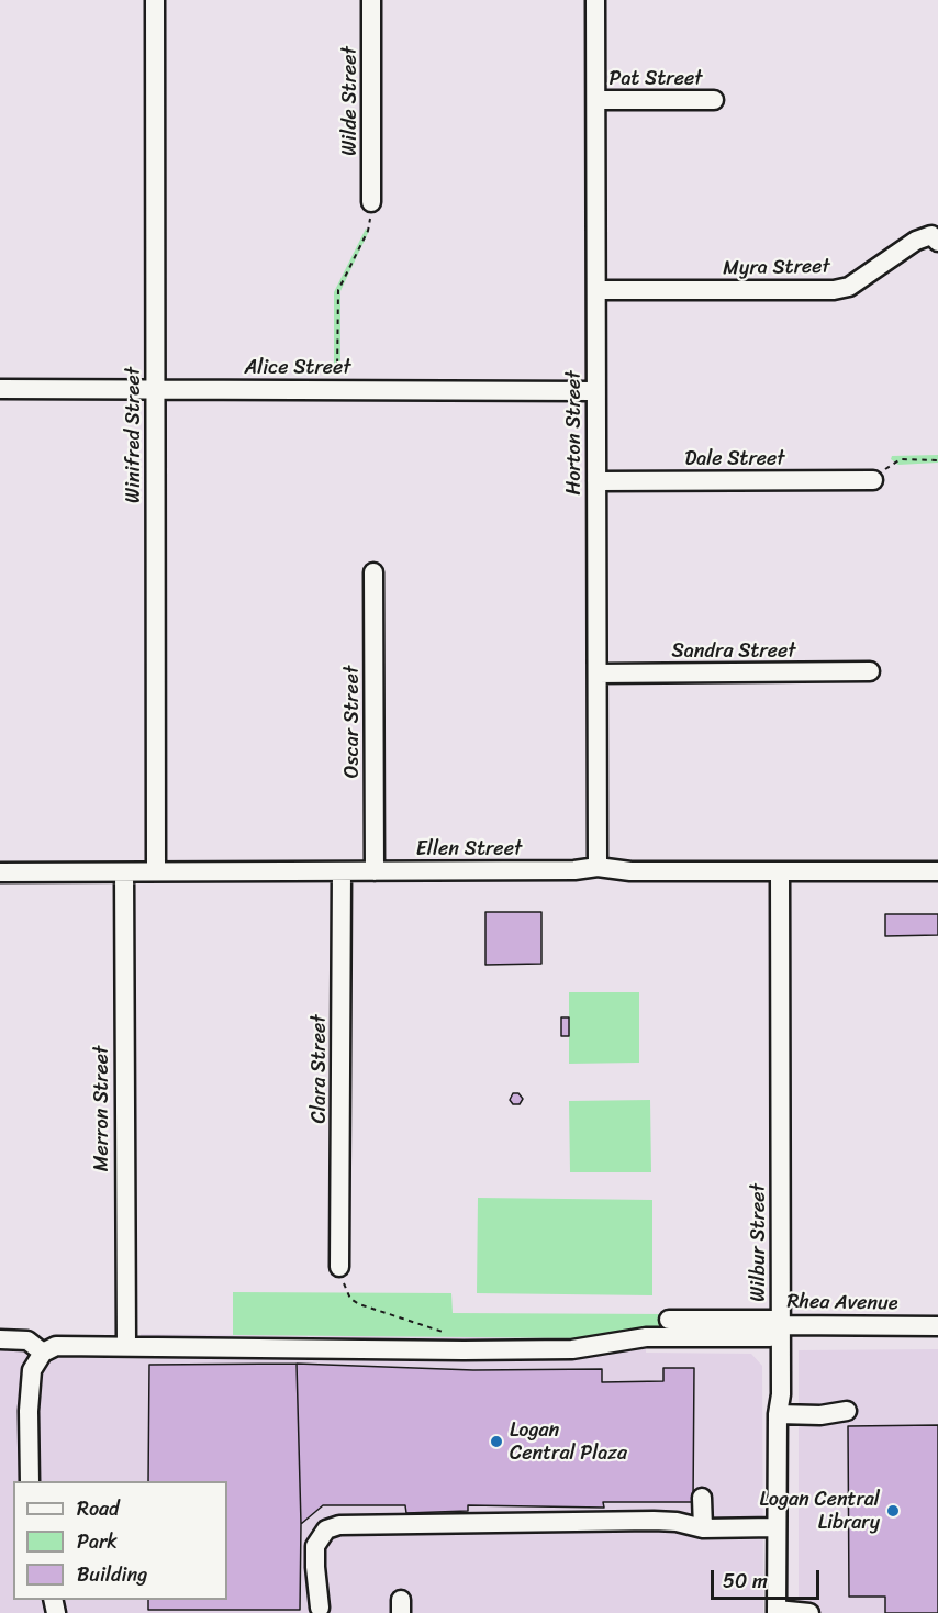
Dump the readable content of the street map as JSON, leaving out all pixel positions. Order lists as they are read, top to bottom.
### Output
{
  "streets": {
    "street": [
      "Pat Street",
      "Wilde Street",
      "Myra Street",
      "Alice Street",
      "Horton Street",
      "Winifred Street",
      "Dale Street",
      "Sandra Street",
      "Oscar Street",
      "Ellen Street",
      "Clara Street",
      "Merron Street",
      "Wilbur Street",
      "Rhea Avenue"
    ]
  },
  "crossings": [
    ["Pat Street", "Horton Street"],
    ["Myra Street", "Horton Street"],
    ["Alice Street", "Horton Street"],
    ["Alice Street", "Winifred Street"],
    ["Horton Street", "Dale Street"],
    ["Horton Street", "Sandra Street"],
    ["Horton Street", "Ellen Street"],
    ["Winifred Street", "Ellen Street"],
    ["Oscar Street", "Ellen Street"],
    ["Ellen Street", "Clara Street"],
    ["Ellen Street", "Merron Street"],
    ["Ellen Street", "Wilbur Street"],
    ["Wilbur Street", "Rhea Avenue"]
  ],
  "places": ["Logan Central Plaza", "Logan Central Library"],
  "legend": ["Road", "Park", "Building"],
  "scale_bar": "50 m"
}
